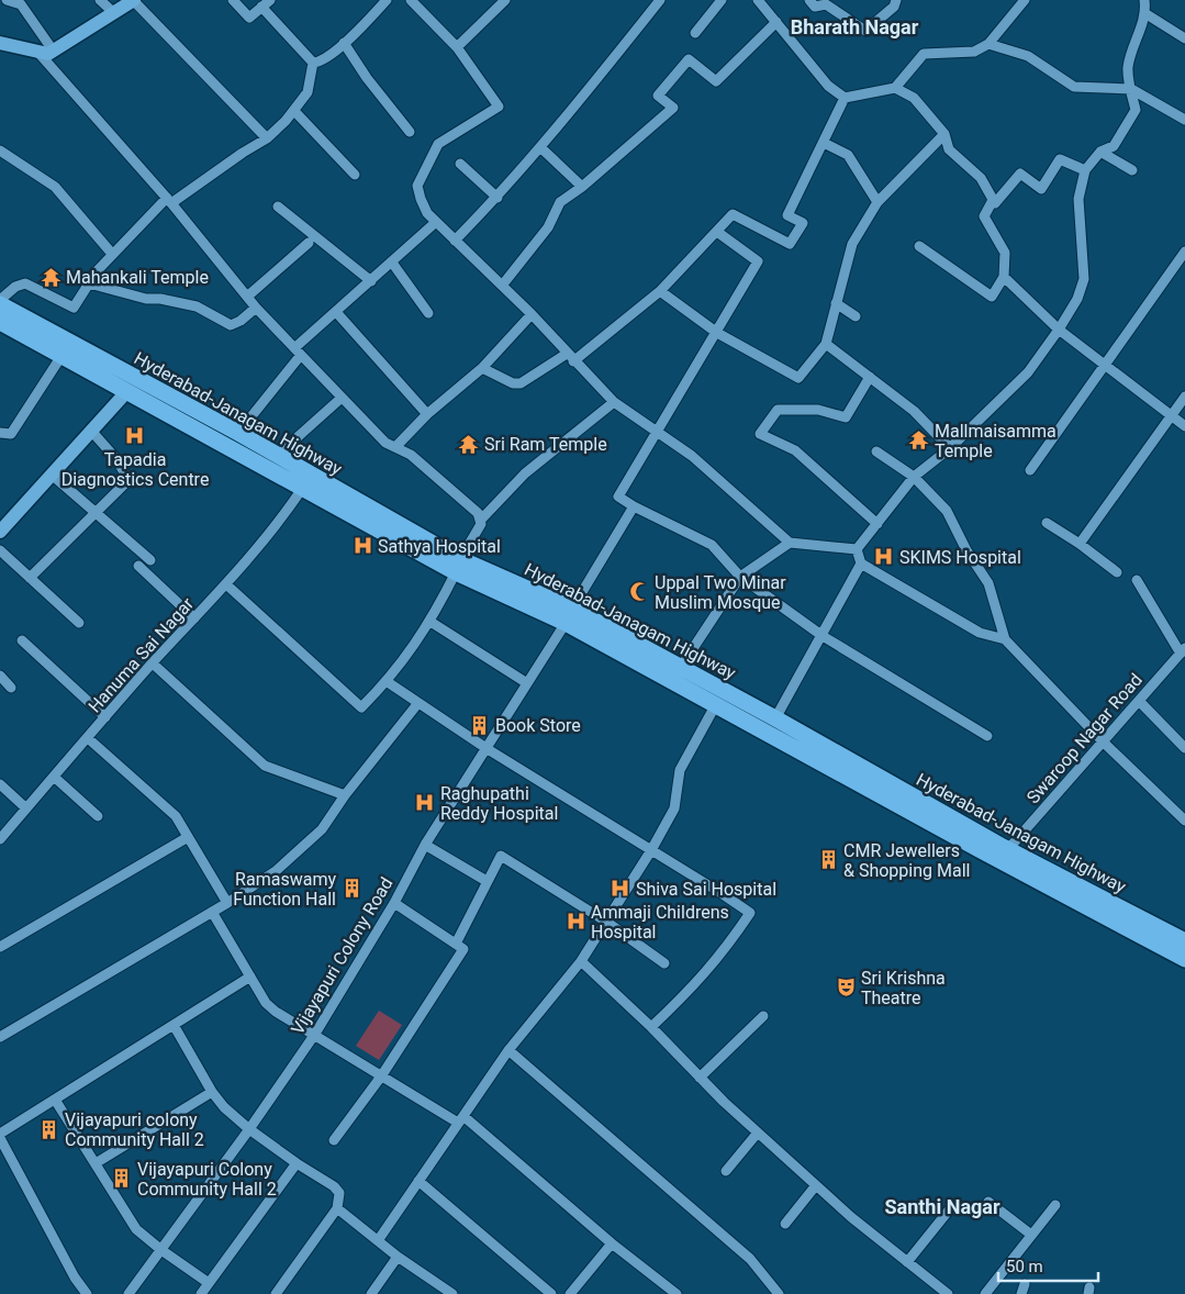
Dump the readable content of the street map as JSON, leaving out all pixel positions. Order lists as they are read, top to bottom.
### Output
{
  "streets": {
    "highway": ["Hyderabad-Janagam Highway"],
    "street": ["Hanuma Sai Nagar", "Swaroop Nagar Road", "Vijayapuri Colony Road"]
  },
  "crossings": [
    ["Hyderabad-Janagam Highway", "Hanuma Sai Nagar"],
    ["Hyderabad-Janagam Highway", "Swaroop Nagar Road"],
    ["Hyderabad-Janagam Highway", "Vijayapuri Colony Road"]
  ],
  "districts": ["Bharath Nagar", "Santhi Nagar"],
  "places": {
    "temple": ["Mahankali Temple", "Mallmaisamma Temple", "Sri Ram Temple"],
    "hospital": [
      "Tapadia Diagnostics Centre",
      "Sathya Hospital",
      "SKIMS Hospital",
      "Raghupathi Reddy Hospital",
      "Shiva Sai Hospital",
      "Ammaji Childrens Hospital"
    ],
    "mosque": ["Uppal Two Minar Muslim Mosque"],
    "building": [
      "Book Store",
      "CMR Jewellers & Shopping Mall",
      "Ramaswamy Function Hall",
      "Vijayapuri colony Community Hall 2",
      "Vijayapuri Colony Community Hall 2"
    ],
    "theatre": ["Sri Krishna Theatre"]
  },
  "scale_bar": "50 m"
}
